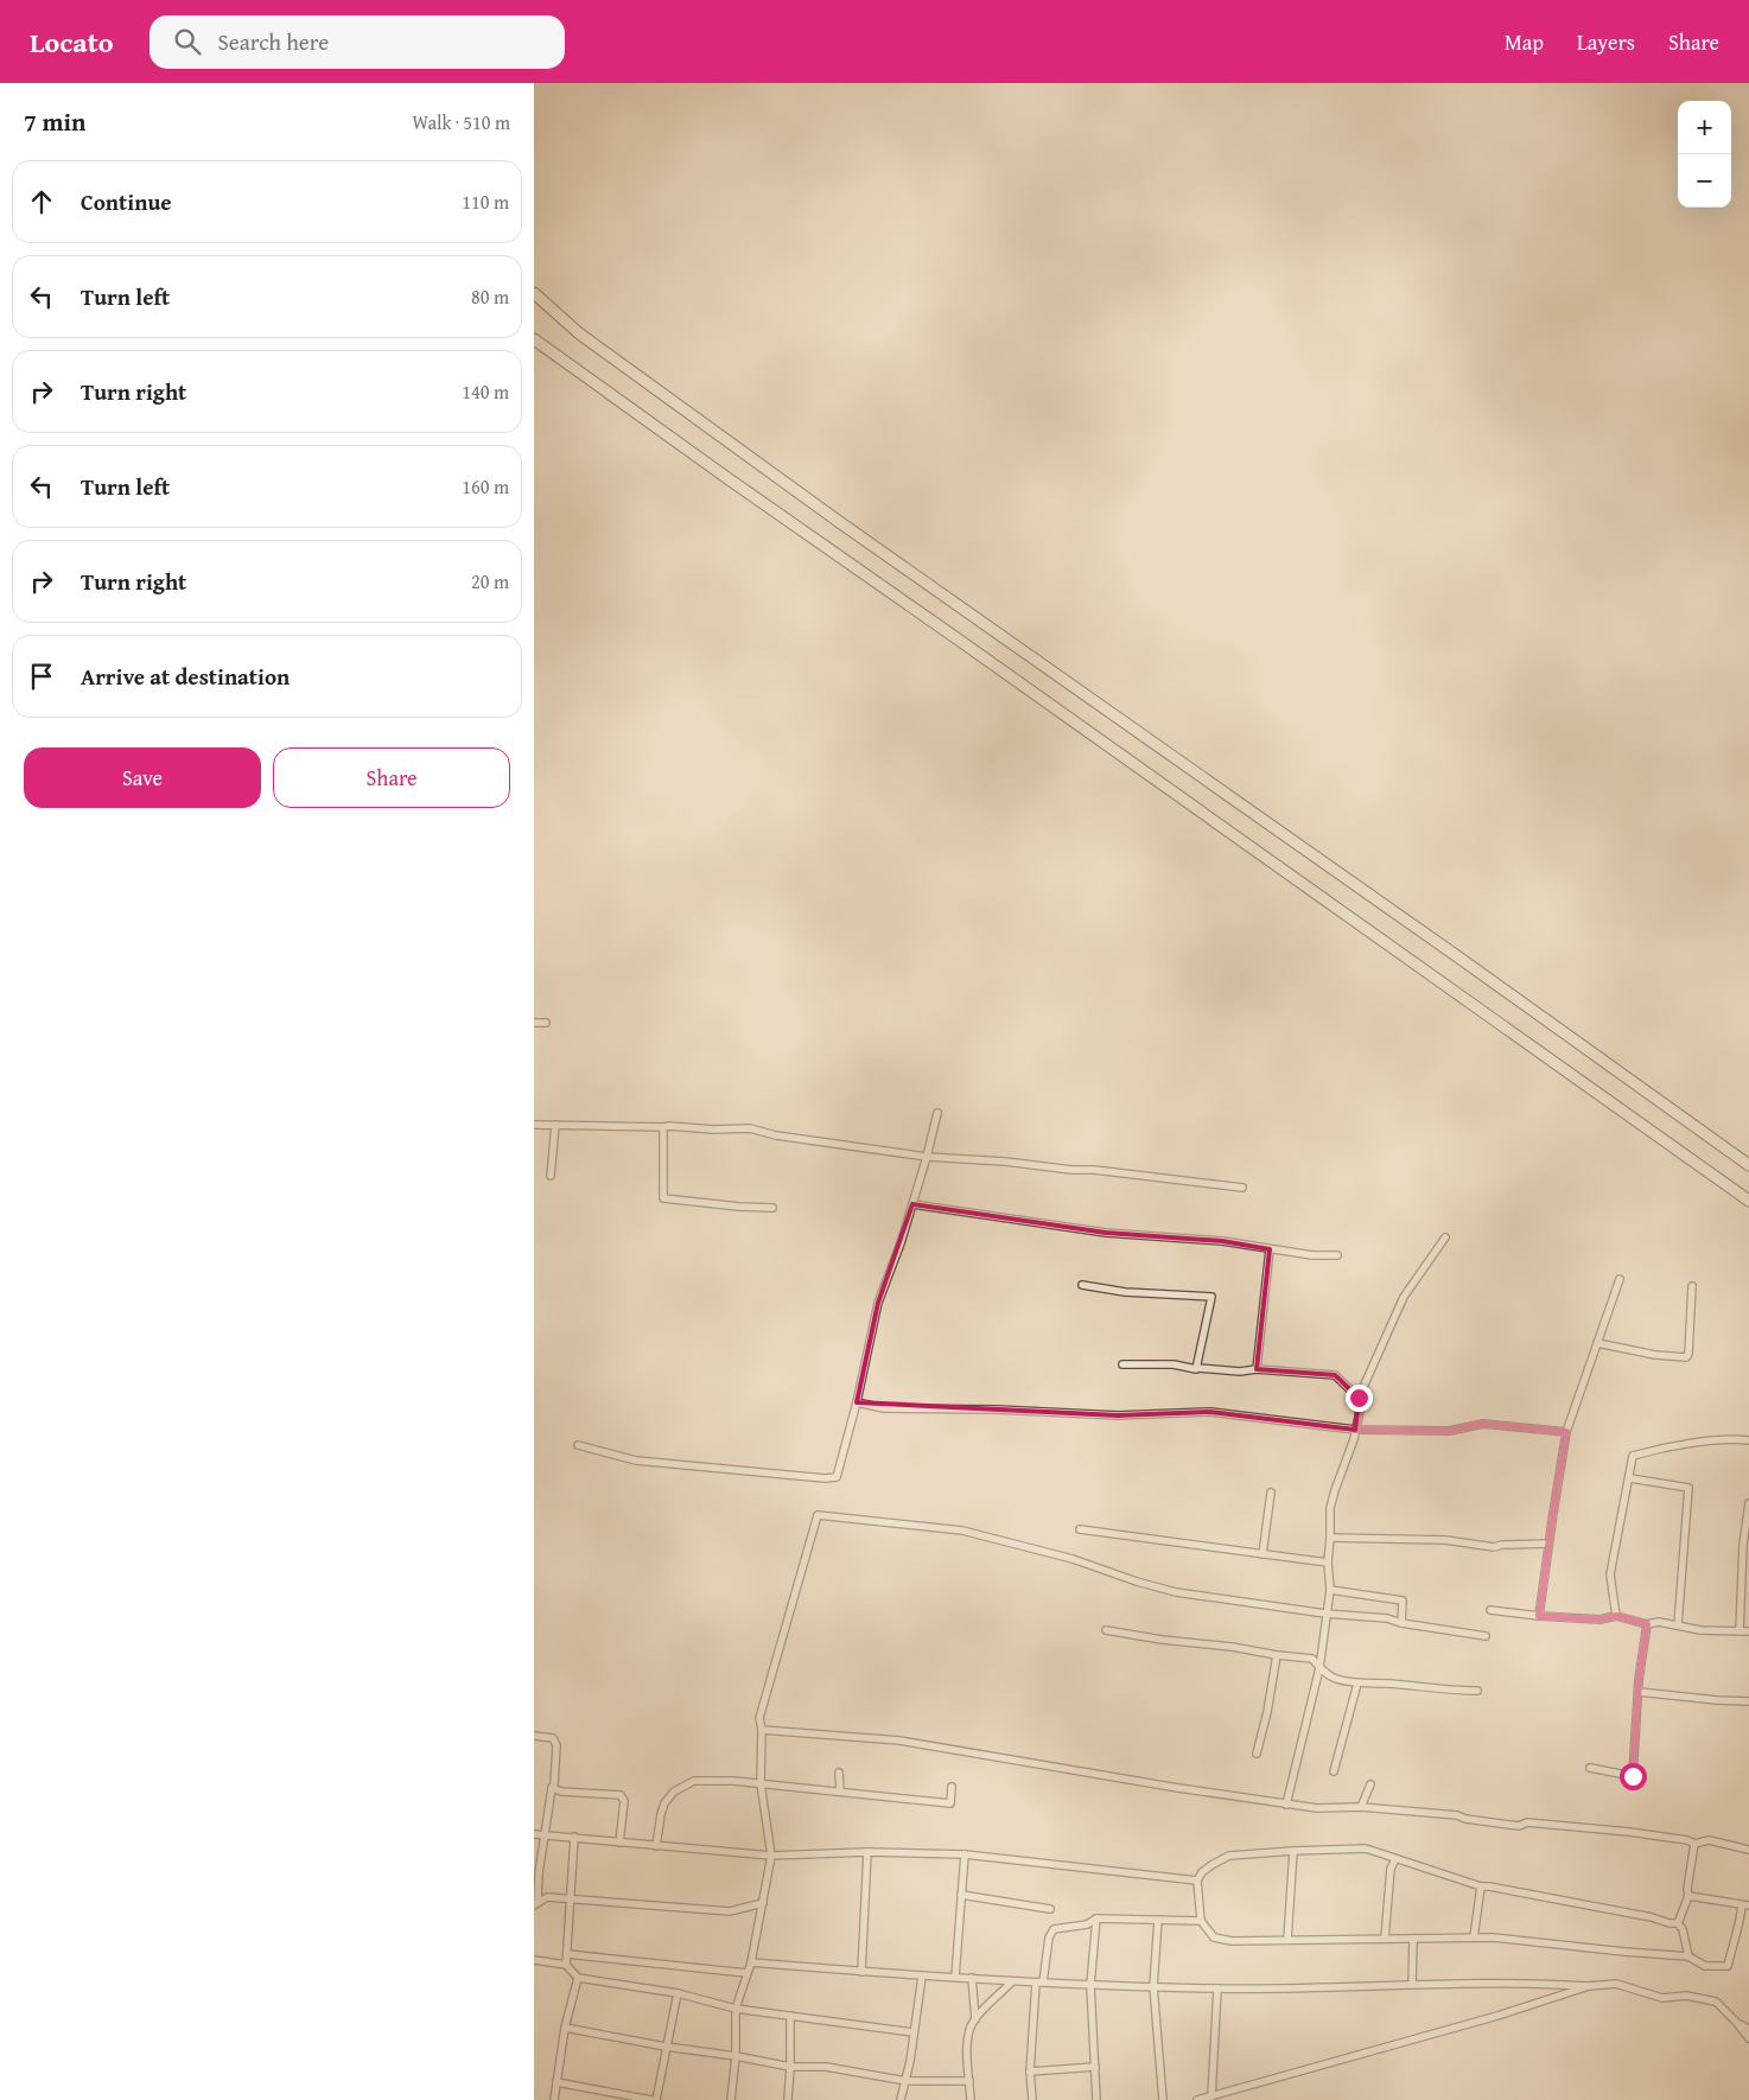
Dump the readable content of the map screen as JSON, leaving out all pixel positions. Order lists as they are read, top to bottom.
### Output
{
  "page": {
    "header": "Locato",
    "search": "Search here",
    "nav": ["Map", "Layers", "Share"],
    "heading": ["7 min", "Walk · 510 m"],
    "map_buttons": ["+", "−"],
    "list": [
      ["Continue", "110 m"],
      ["Turn left", "80 m"],
      ["Turn right", "140 m"],
      ["Turn left", "160 m"],
      ["Turn right", "20 m"],
      "Arrive at destination"
    ],
    "buttons": ["Save", "Share"]
  }
}
